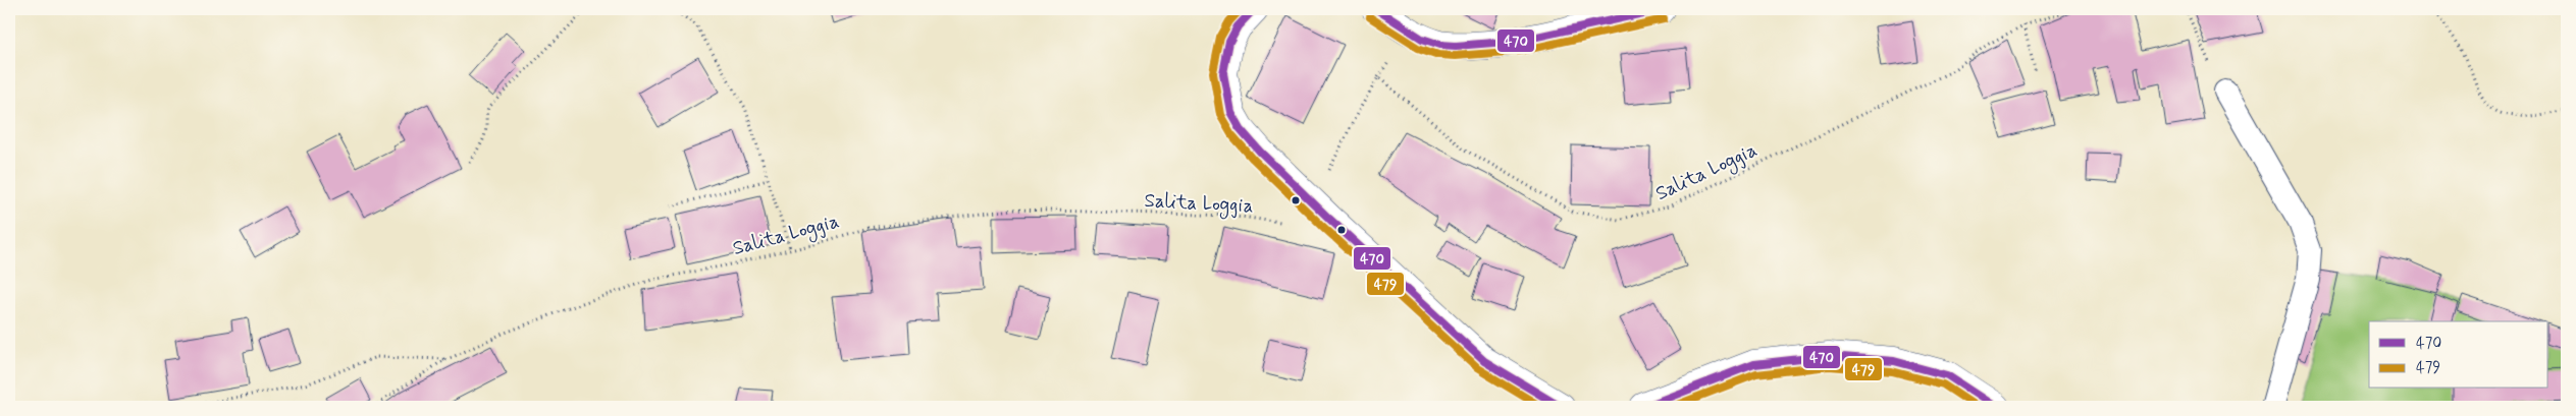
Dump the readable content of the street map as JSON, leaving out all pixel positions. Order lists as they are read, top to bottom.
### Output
{
  "streets": {
    "path": ["Salita Loggia"]
  },
  "lines": ["transit line 470", "transit line 479"],
  "legend": ["470", "479"]
}
